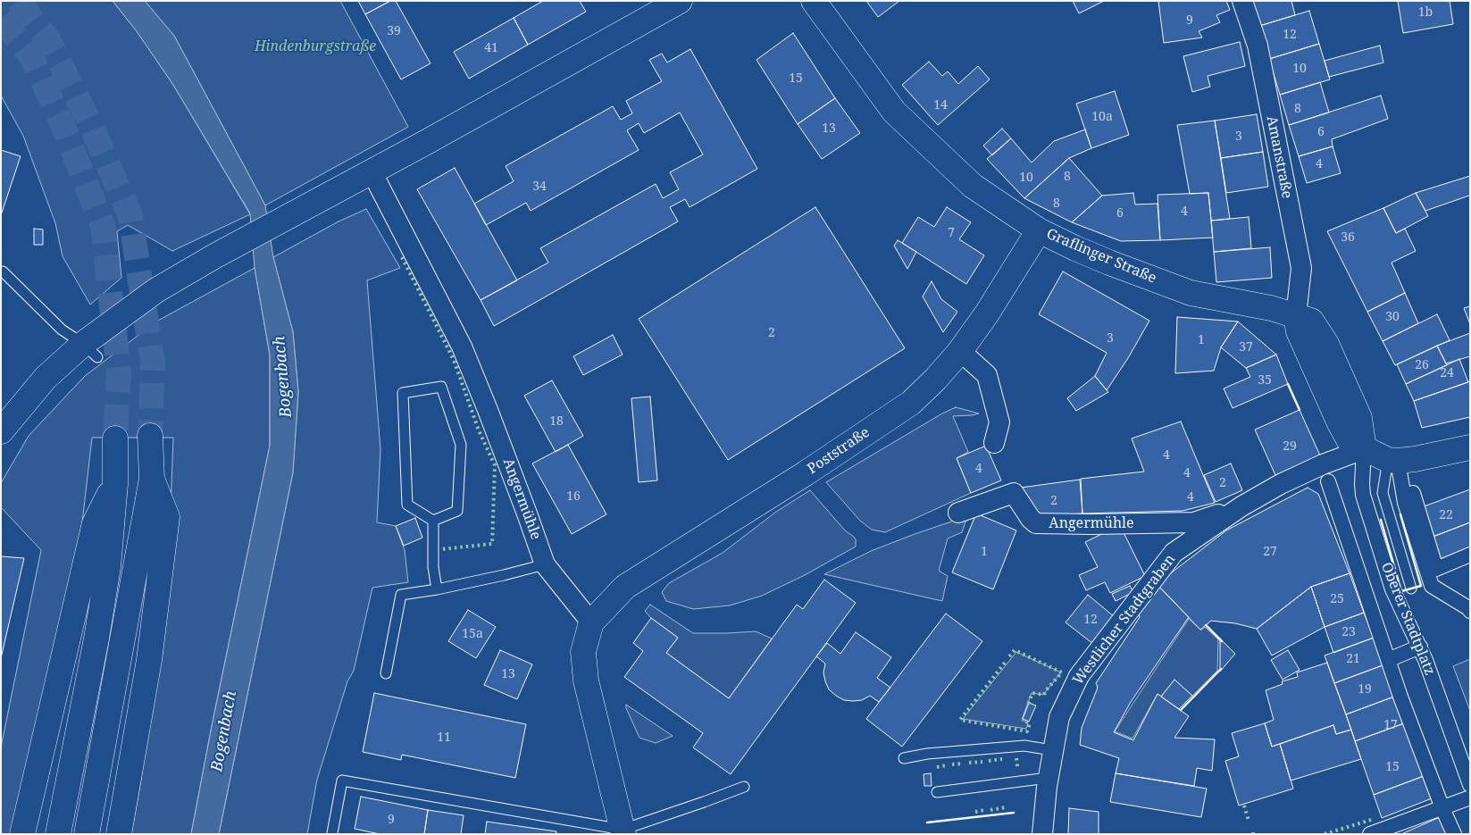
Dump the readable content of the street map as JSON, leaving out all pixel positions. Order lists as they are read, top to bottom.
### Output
{
  "streets": {
    "main road": ["Graflinger Straße", "Poststraße", "Oberer Stadtplatz"],
    "street": ["Amanstraße", "Angermühle", "Westlicher Stadtgraben"]
  },
  "crossings": [
    ["Amanstraße", "Graflinger Straße"],
    ["Amanstraße", "Oberer Stadtplatz"],
    ["Graflinger Straße", "Poststraße"],
    ["Graflinger Straße", "Oberer Stadtplatz"],
    ["Poststraße", "Angermühle"],
    ["Angermühle", "Westlicher Stadtgraben"],
    ["Oberer Stadtplatz", "Westlicher Stadtgraben"]
  ],
  "water": ["Bogenbach"],
  "parks": ["Hindenburgstraße"],
  "house_numbers": [
    "1b",
    "9",
    "39",
    "12",
    "41",
    "10",
    "15",
    "14",
    "8",
    "10a",
    "13",
    "6",
    "3",
    "4",
    "8",
    "10",
    "34",
    "8",
    "4",
    "6",
    "7",
    "36",
    "30",
    "2",
    "3",
    "1",
    "37",
    "26",
    "24",
    "35",
    "18",
    "29",
    "4",
    "4",
    "4",
    "2",
    "16",
    "4",
    "2",
    "22",
    "1",
    "27",
    "25",
    "12",
    "23",
    "15a",
    "21",
    "13",
    "19",
    "17",
    "11",
    "15",
    "9"
  ]
}
